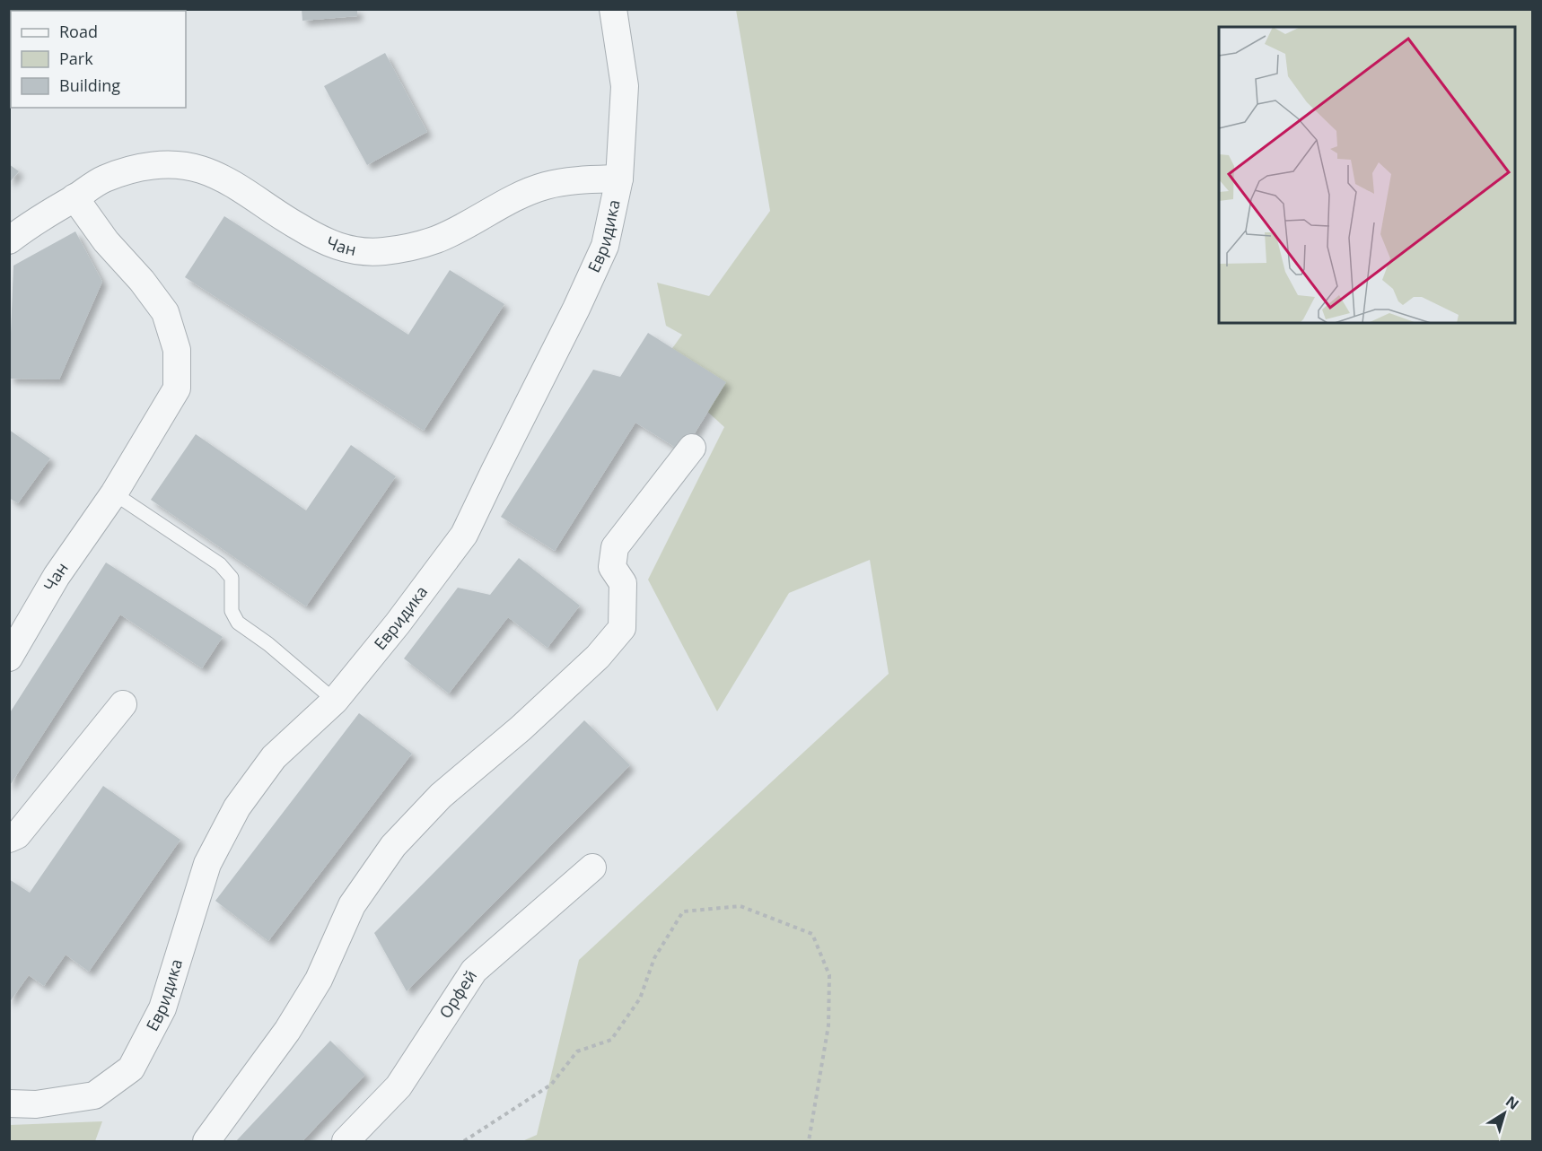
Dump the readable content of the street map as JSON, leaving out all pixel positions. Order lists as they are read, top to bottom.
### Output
{
  "streets": {
    "street": ["Евридика", "Чан", "Орфей"]
  },
  "crossings": [
    ["Евридика", "Чан"]
  ],
  "legend": ["Road", "Park", "Building"],
  "north": "top right"
}
